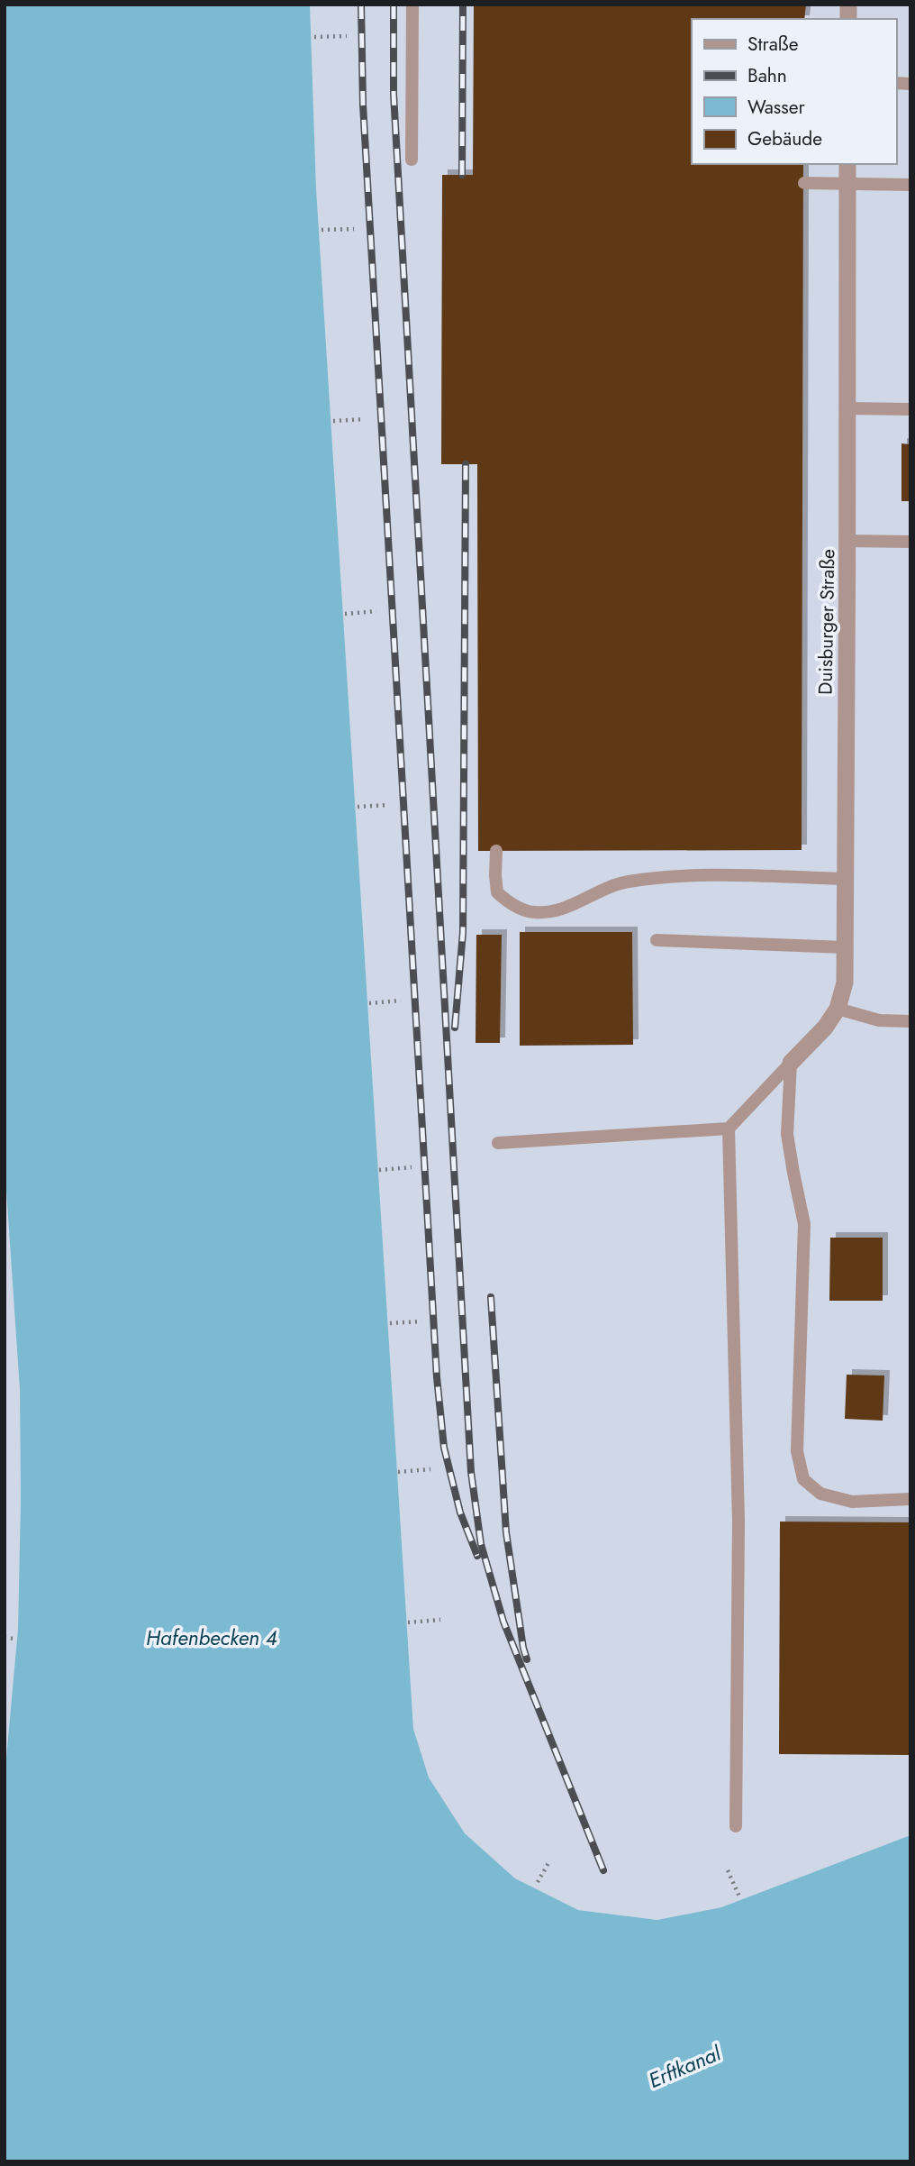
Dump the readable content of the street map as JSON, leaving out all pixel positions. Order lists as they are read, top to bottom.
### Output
{
  "streets": {
    "street": ["Duisburger Straße"]
  },
  "water": ["Hafenbecken 4", "Erftkanal"],
  "legend": [
    "Straße",
    "Bahn",
    "Wasser",
    "Gebäude"
  ]
}
